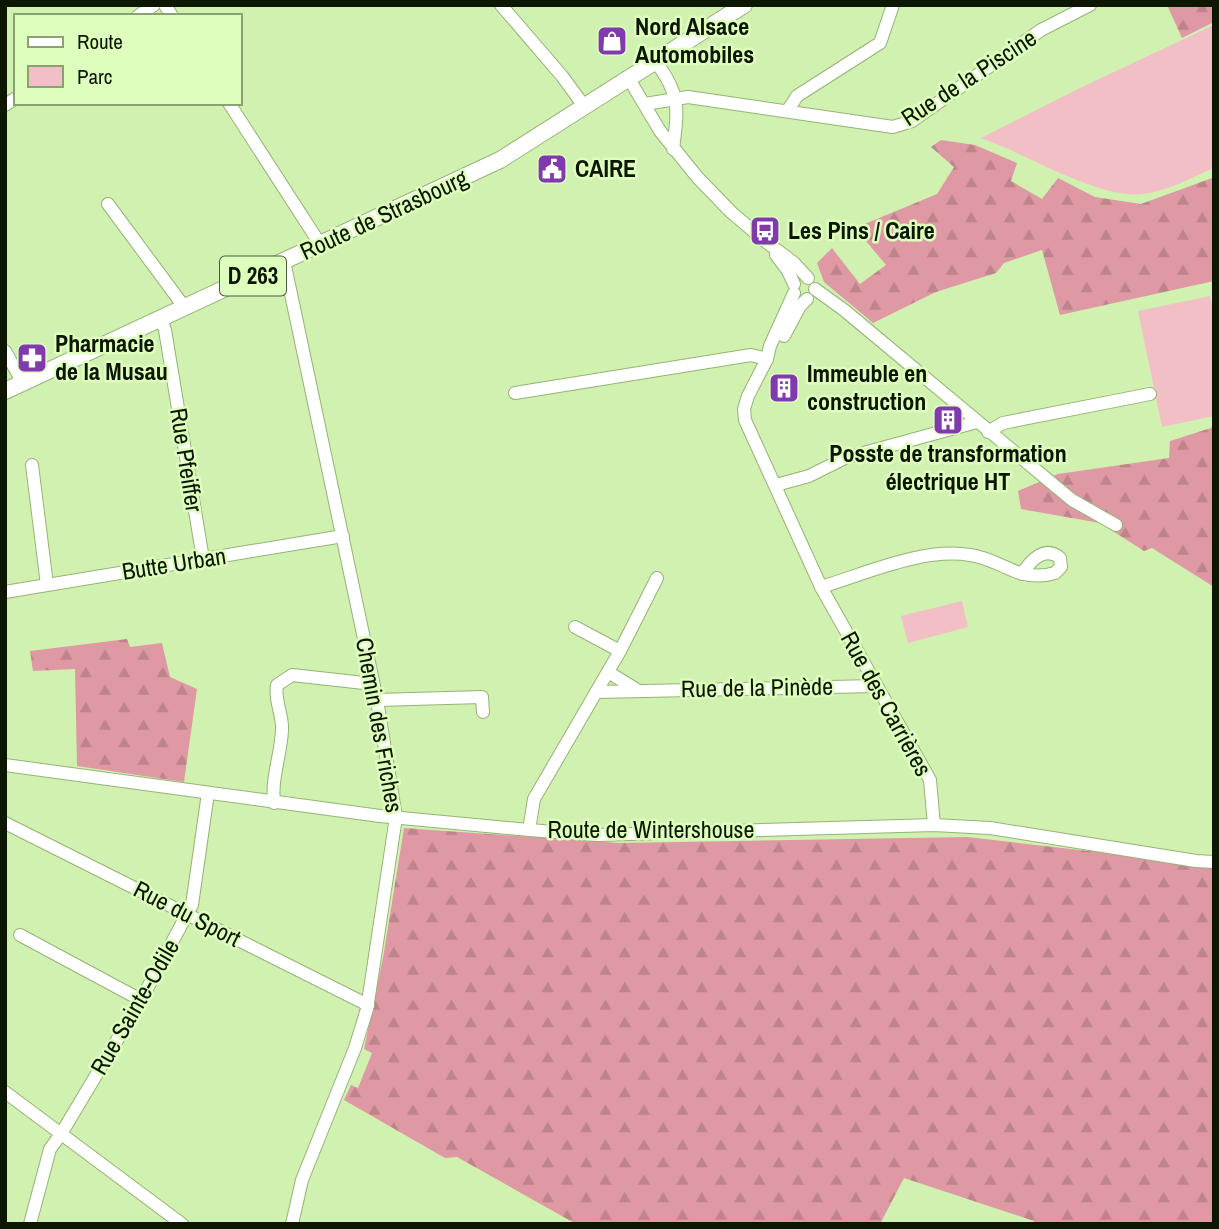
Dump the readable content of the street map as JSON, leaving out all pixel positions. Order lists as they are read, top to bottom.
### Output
{
  "streets": {
    "main road": ["Route de Strasbourg", "D 263"],
    "street": [
      "Rue de la Piscine",
      "Rue Pfeiffer",
      "Butte Urban",
      "Rue de la Pinède",
      "Rue des Carrières",
      "Chemin des Friches",
      "Route de Wintershouse",
      "Rue du Sport",
      "Rue Sainte-Odile"
    ]
  },
  "crossings": [
    ["Route de Strasbourg", "Rue Pfeiffer"],
    ["Route de Strasbourg", "Chemin des Friches"],
    ["Rue Pfeiffer", "Butte Urban"],
    ["Butte Urban", "Chemin des Friches"],
    ["Rue de la Pinède", "Rue des Carrières"],
    ["Rue des Carrières", "Route de Wintershouse"],
    ["Chemin des Friches", "Route de Wintershouse"],
    ["Chemin des Friches", "Rue du Sport"],
    ["Route de Wintershouse", "Rue Sainte-Odile"],
    ["Rue du Sport", "Rue Sainte-Odile"]
  ],
  "places": {
    "shop": ["Nord Alsace Automobiles"],
    "public building": ["CAIRE"],
    "bus stop": ["Les Pins / Caire"],
    "pharmacy": ["Pharmacie de la Musau"],
    "building": ["Immeuble en construction", "Posste de transformation électrique HT"]
  },
  "legend": ["Route", "Parc"]
}
